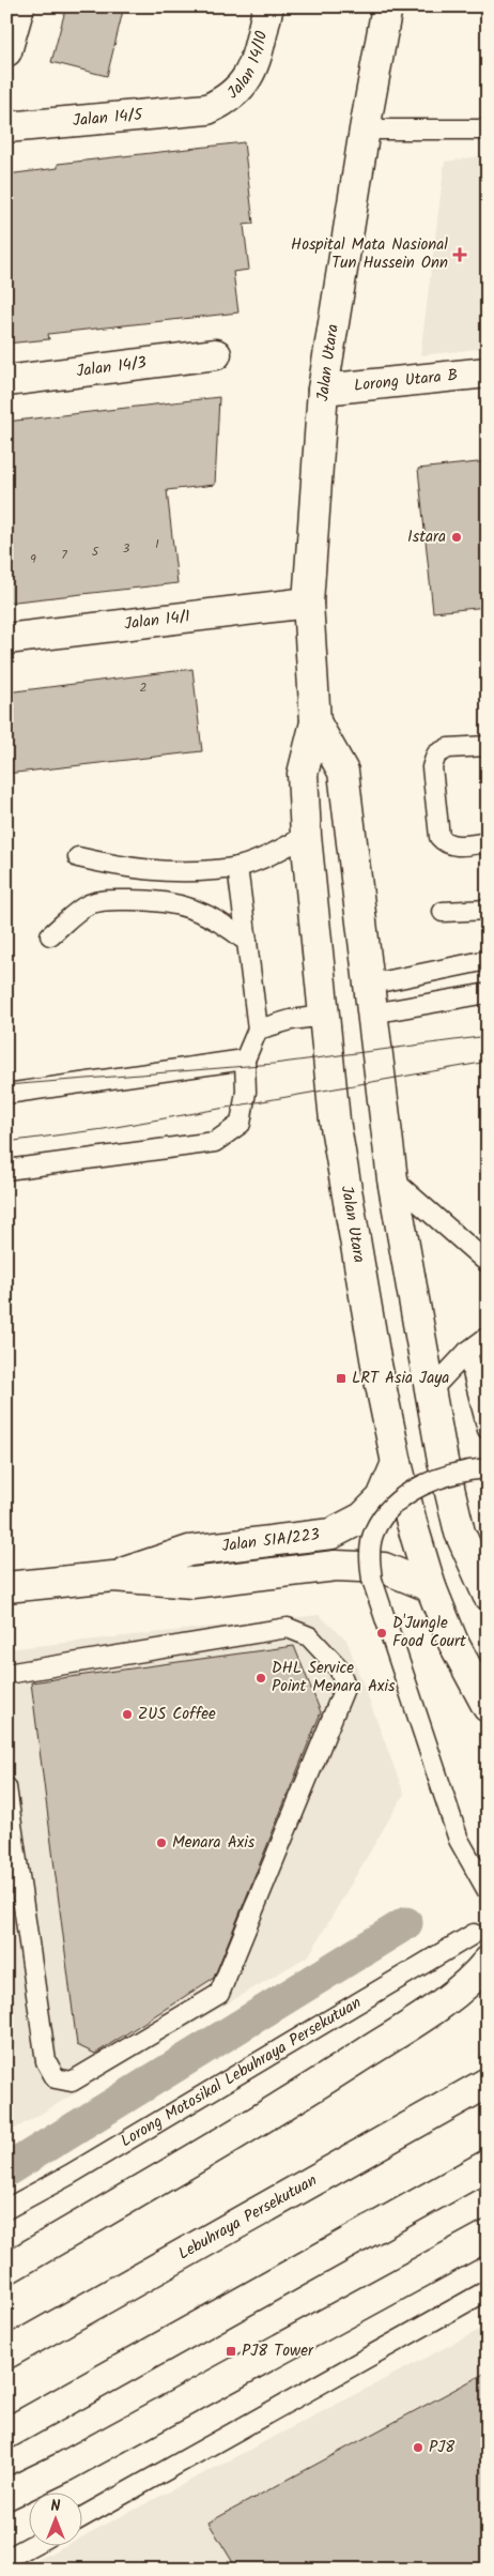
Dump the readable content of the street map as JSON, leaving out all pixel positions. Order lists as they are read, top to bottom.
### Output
{
  "streets": {
    "main road": [
      "Jalan 14/10",
      "Jalan 14/5",
      "Jalan Utara",
      "Jalan 14/3",
      "Lorong Utara B",
      "Jalan 14/1",
      "Jalan 51A/223",
      "Lebuhraya Persekutuan"
    ],
    "lane": ["Lorong Motosikal Lebuhraya Persekutuan"]
  },
  "crossings": [
    ["Jalan 14/10", "Jalan 14/5"],
    ["Jalan Utara", "Lorong Utara B"],
    ["Jalan Utara", "Jalan 14/1"],
    ["Jalan Utara", "Jalan 51A/223"]
  ],
  "places": {
    "health": ["Hospital Mata Nasional Tun Hussein Onn"],
    "other": [
      "Istara",
      "D'Jungle Food Court",
      "DHL Service Point Menara Axis",
      "ZUS Coffee",
      "Menara Axis",
      "PJ8"
    ],
    "transit": ["LRT Asia Jaya", "PJ8 Tower"]
  },
  "house_numbers": [
    "1",
    "3",
    "5",
    "7",
    "9",
    "2"
  ],
  "north": "top"
}
